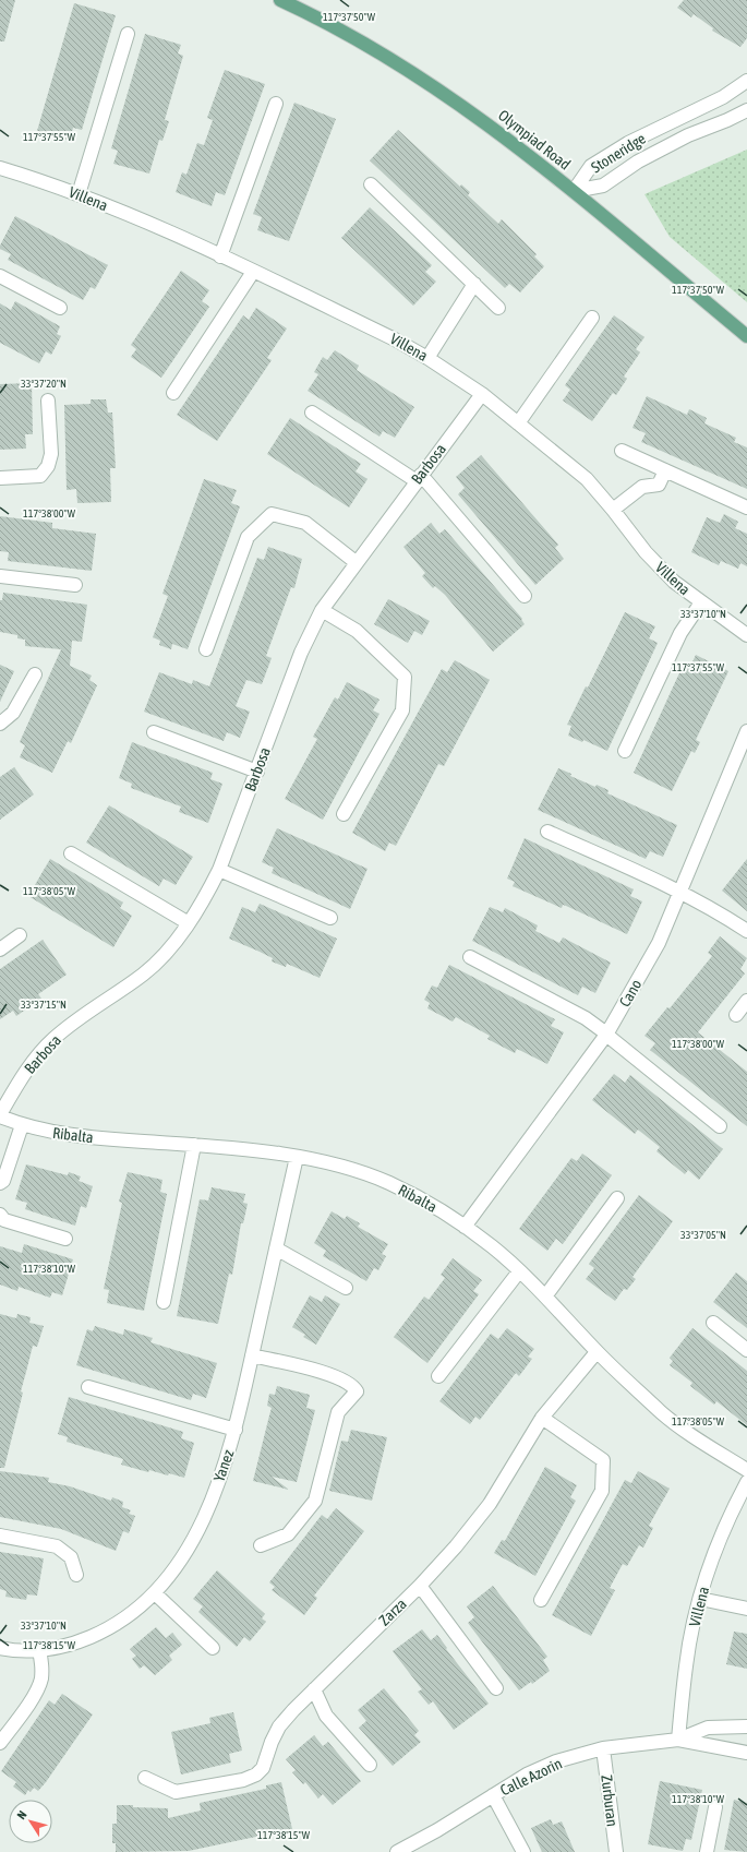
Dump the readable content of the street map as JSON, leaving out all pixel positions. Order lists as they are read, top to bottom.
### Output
{
  "streets": {
    "main road": ["Olympiad Road"],
    "street": [
      "Stoneridge",
      "Villena",
      "Barbosa",
      "Cano",
      "Ribalta",
      "Yanez",
      "Zarza",
      "Calle Azorin",
      "Zurburan"
    ]
  },
  "crossings": [
    ["Olympiad Road", "Stoneridge"],
    ["Villena", "Barbosa"],
    ["Villena", "Calle Azorin"],
    ["Barbosa", "Ribalta"],
    ["Cano", "Ribalta"],
    ["Ribalta", "Yanez"],
    ["Ribalta", "Zarza"],
    ["Calle Azorin", "Zurburan"]
  ],
  "north": "top left",
  "coordinates": [
    "117°37'50\"W",
    "117°37'55\"W",
    "33°37'20\"N",
    "117°38'00\"W",
    "33°37'10\"N",
    "117°38'05\"W",
    "33°37'15\"N",
    "33°37'05\"N",
    "117°38'10\"W",
    "117°38'15\"W"
  ]
}
